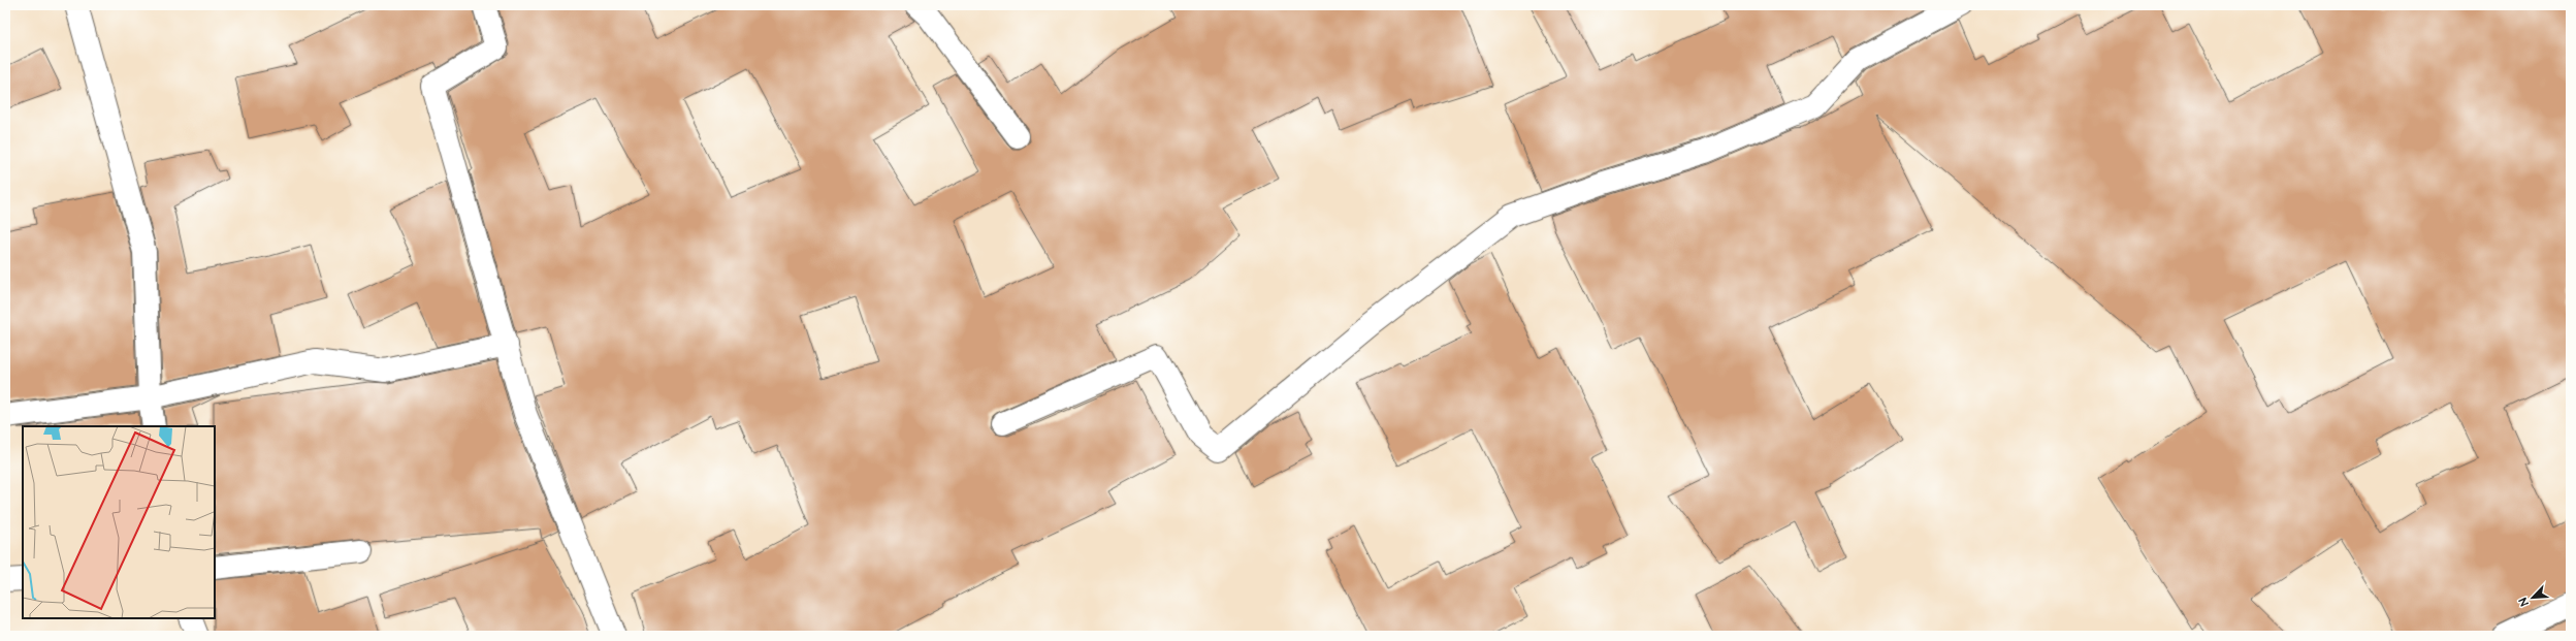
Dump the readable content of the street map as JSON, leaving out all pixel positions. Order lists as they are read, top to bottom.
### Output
{
  "north": "bottom left"
}
